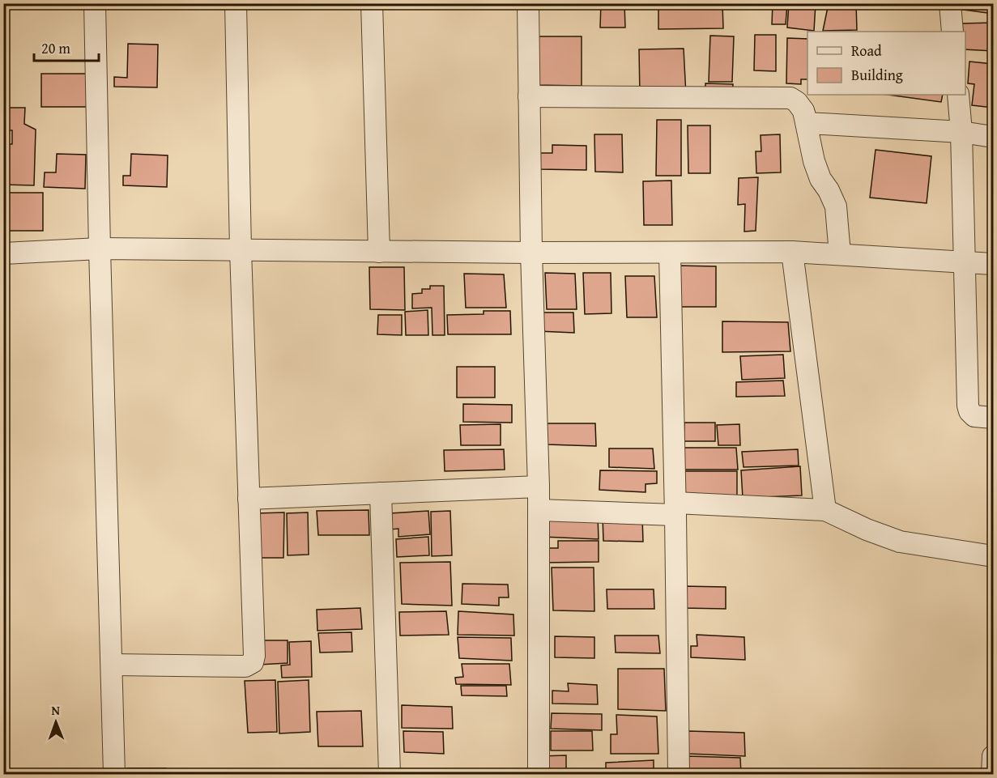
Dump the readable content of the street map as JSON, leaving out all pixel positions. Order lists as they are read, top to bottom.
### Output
{
  "legend": ["Road", "Building"],
  "scale_bar": "20 m",
  "north": "top"
}
